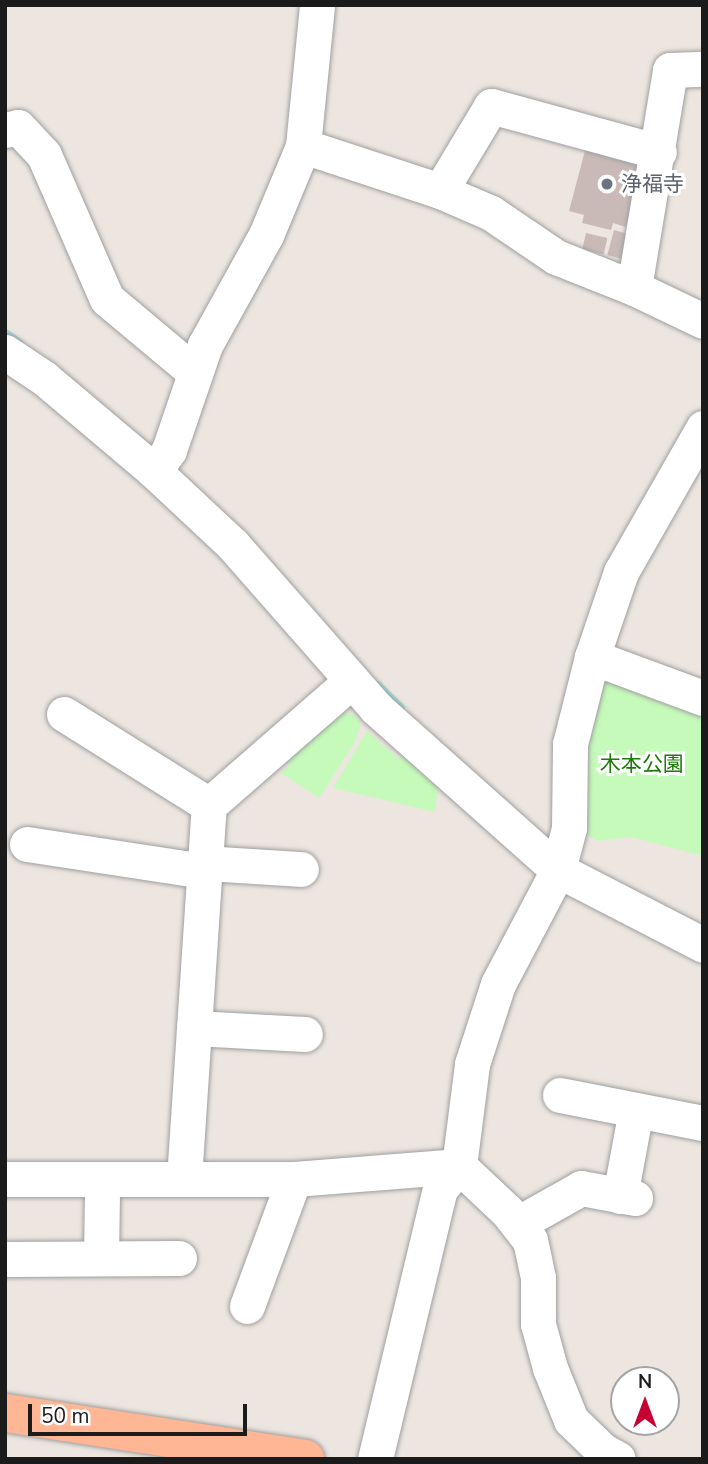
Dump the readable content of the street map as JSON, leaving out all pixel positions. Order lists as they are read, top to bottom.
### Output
{
  "parks": ["木本公園"],
  "places": ["浄福寺"],
  "scale_bar": "50 m",
  "north": "top"
}
